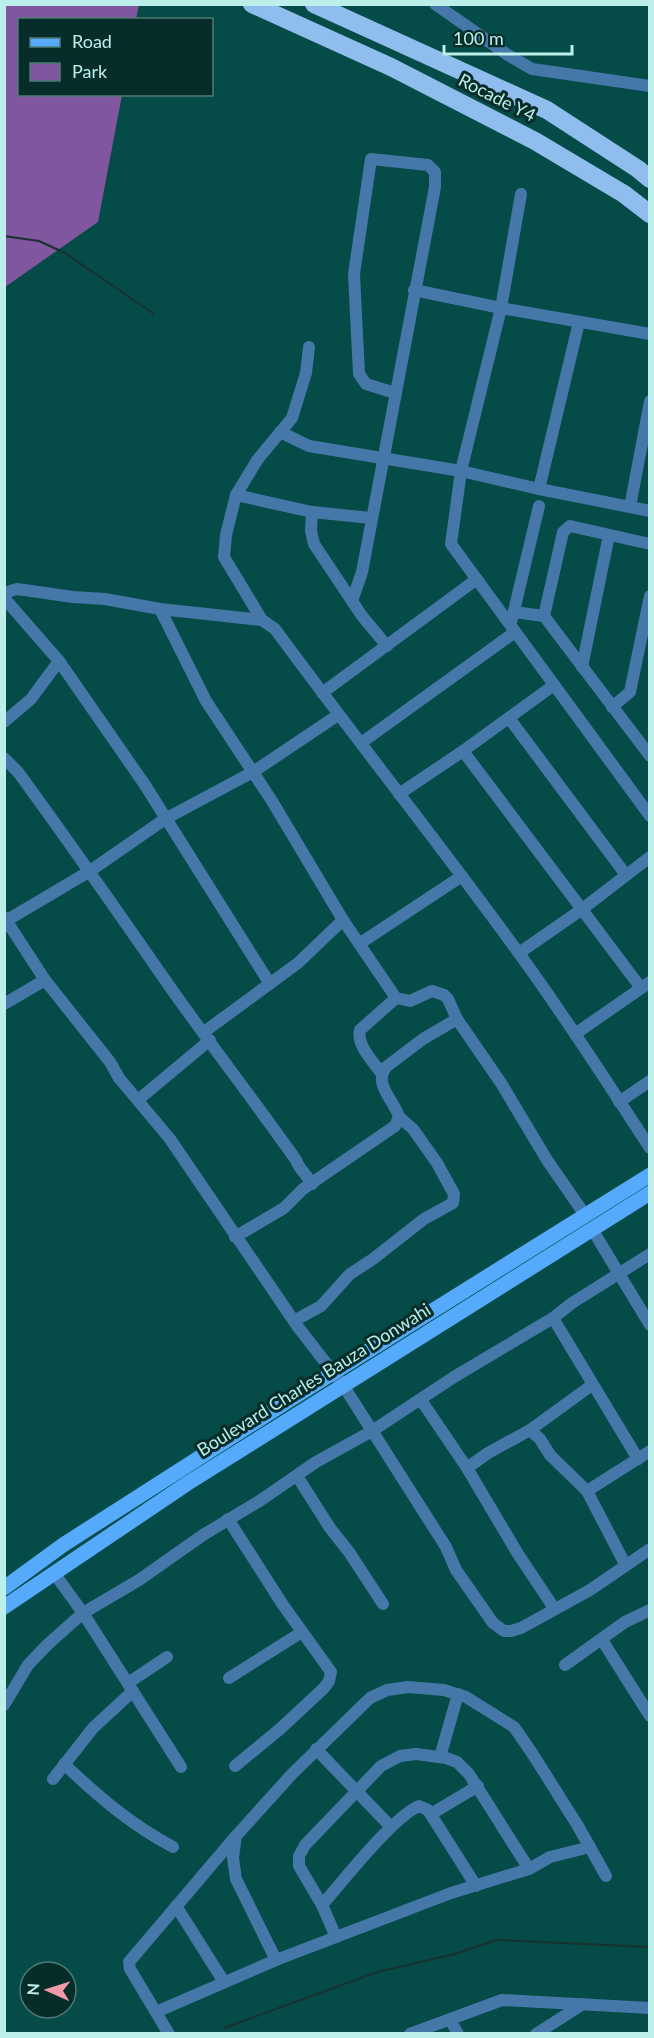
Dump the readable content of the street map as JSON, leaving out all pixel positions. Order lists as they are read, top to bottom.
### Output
{
  "streets": {
    "highway": ["Rocade Y4"],
    "main road": ["Boulevard Charles Bauza Donwahi"]
  },
  "legend": ["Road", "Park"],
  "scale_bar": "100 m",
  "north": "left"
}
